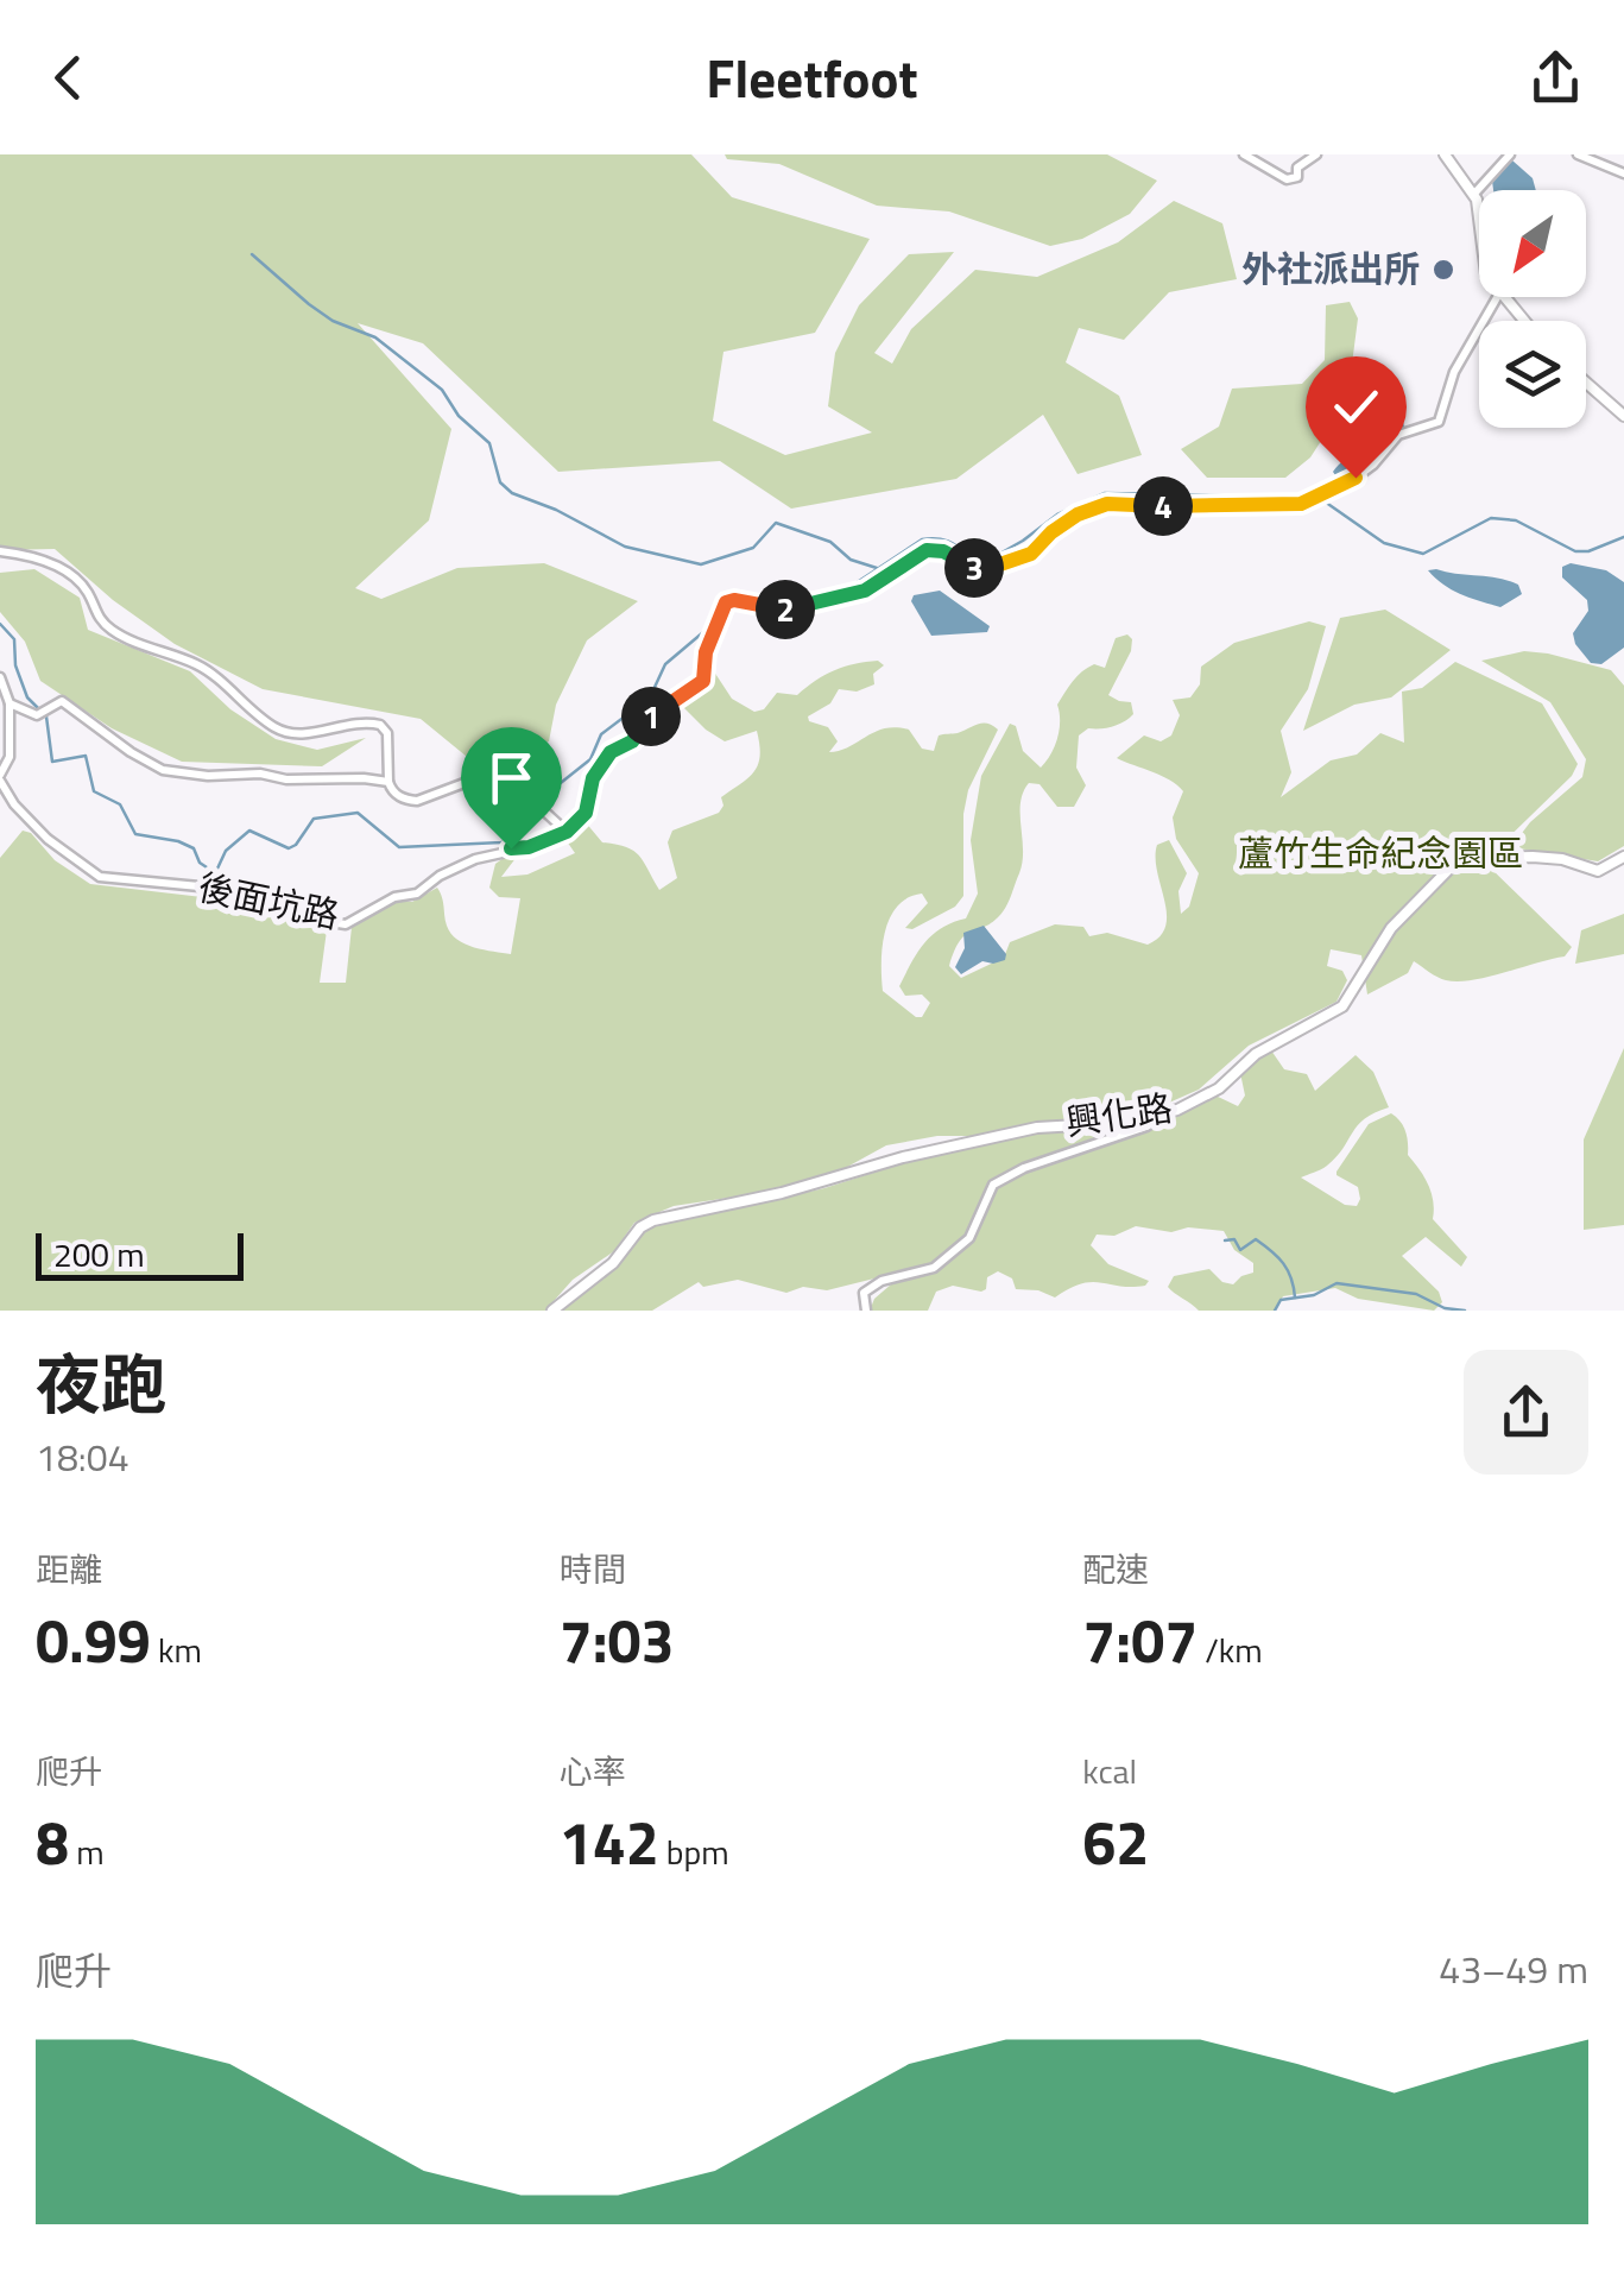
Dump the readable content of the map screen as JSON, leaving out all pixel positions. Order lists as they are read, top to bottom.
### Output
{
  "streets": {
    "street": ["後面坑路", "興化路"]
  },
  "parks": ["蘆竹生命紀念園區"],
  "places": ["外社派出所"],
  "scale_bar": "200 m",
  "north": "bottom left",
  "page": {
    "header": "Fleetfoot",
    "pins": [
      "4",
      "3",
      "2",
      "1"
    ],
    "scale": "200 m",
    "heading": ["夜跑", "18:04"],
    "stats": [
      ["距離", "0.99 km"],
      ["時間", "7:03"],
      ["配速", "7:07 /km"],
      ["爬升", "8 m"],
      ["心率", "142 bpm"],
      ["kcal", "62"]
    ],
    "chart": ["爬升", "43–49 m"]
  }
}
